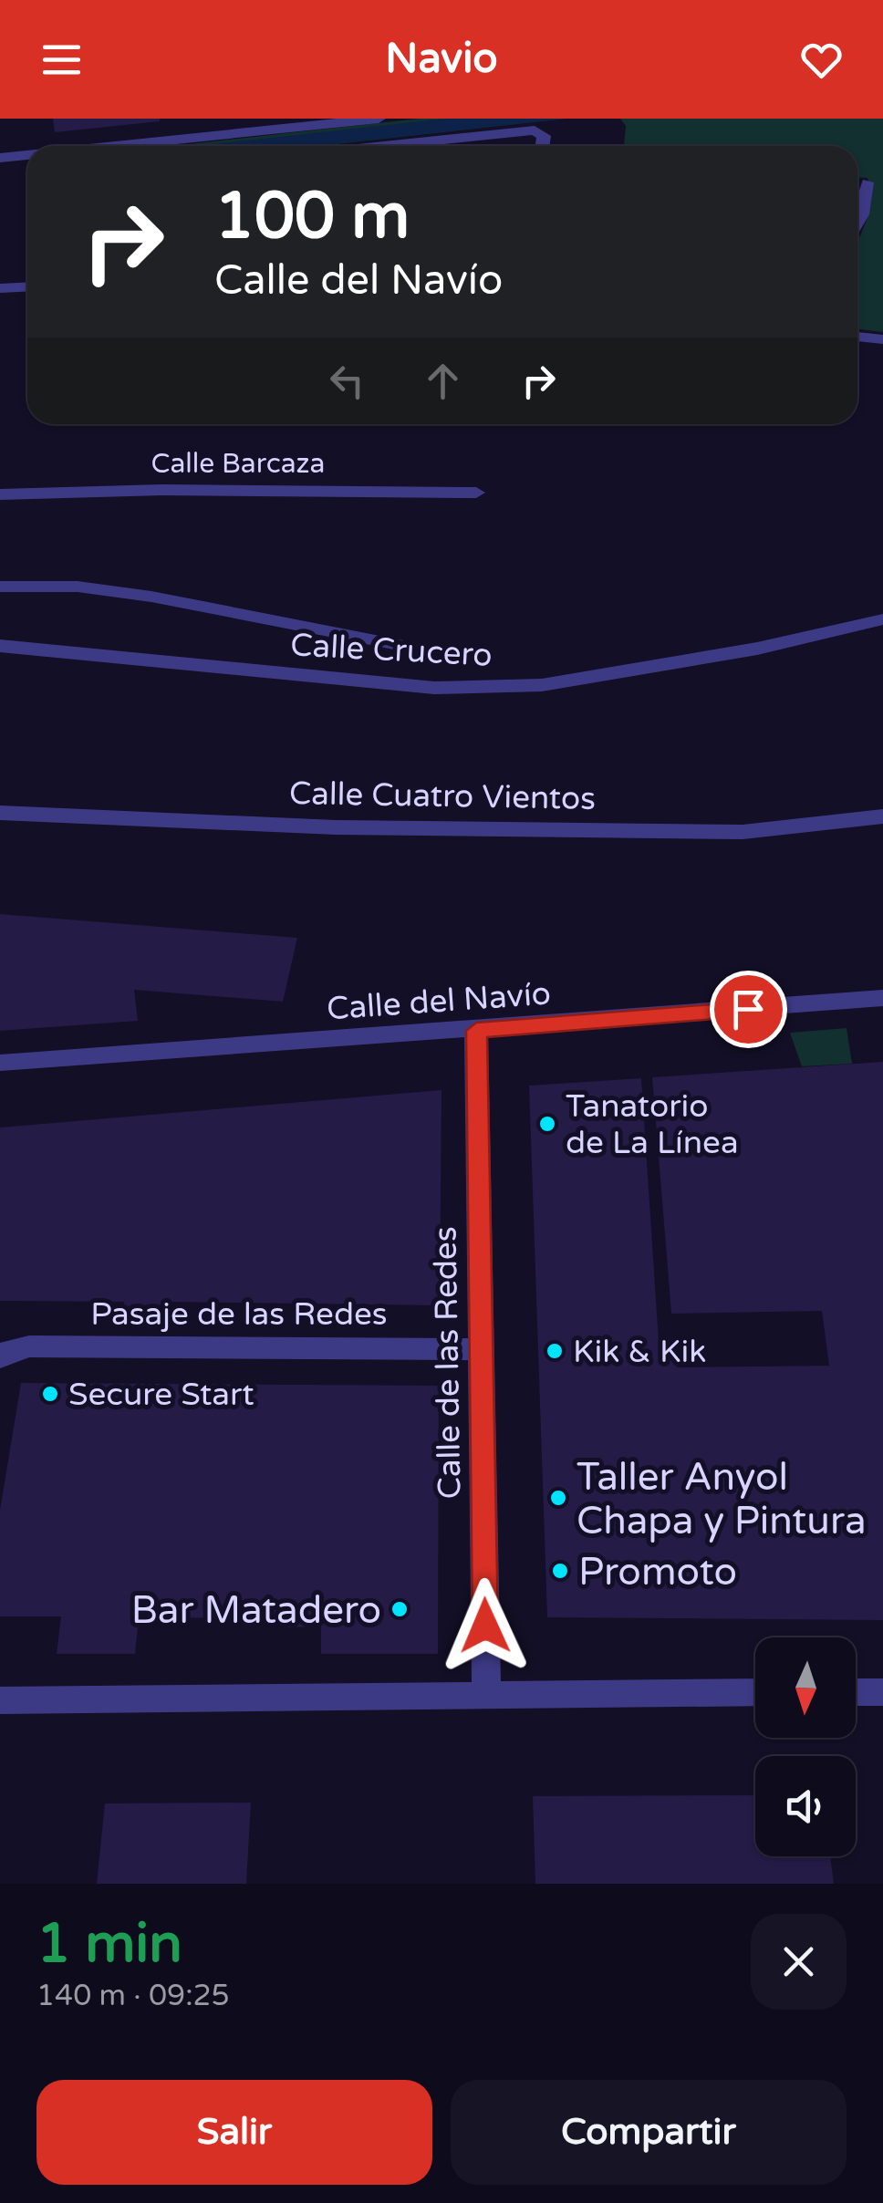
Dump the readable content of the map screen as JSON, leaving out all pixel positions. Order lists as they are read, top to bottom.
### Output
{
  "streets": {
    "street": [
      "Calle Barcaza",
      "Calle Crucero",
      "Calle Cuatro Vientos",
      "Calle del Navío",
      "Pasaje de las Redes",
      "Calle de las Redes"
    ]
  },
  "crossings": [
    ["Calle del Navío", "Calle de las Redes"],
    ["Pasaje de las Redes", "Calle de las Redes"]
  ],
  "places": [
    "Tanatorio de La Línea",
    "Kik & Kik",
    "Secure Start",
    "Taller Anyol Chapa y Pintura",
    "Promoto",
    "Bar Matadero"
  ],
  "north": "bottom",
  "page": {
    "header": "Navio",
    "turn": ["100 m", "Calle del Navío"],
    "heading": ["1 min", "140 m · 09:25"],
    "buttons": ["Salir", "Compartir"]
  }
}
